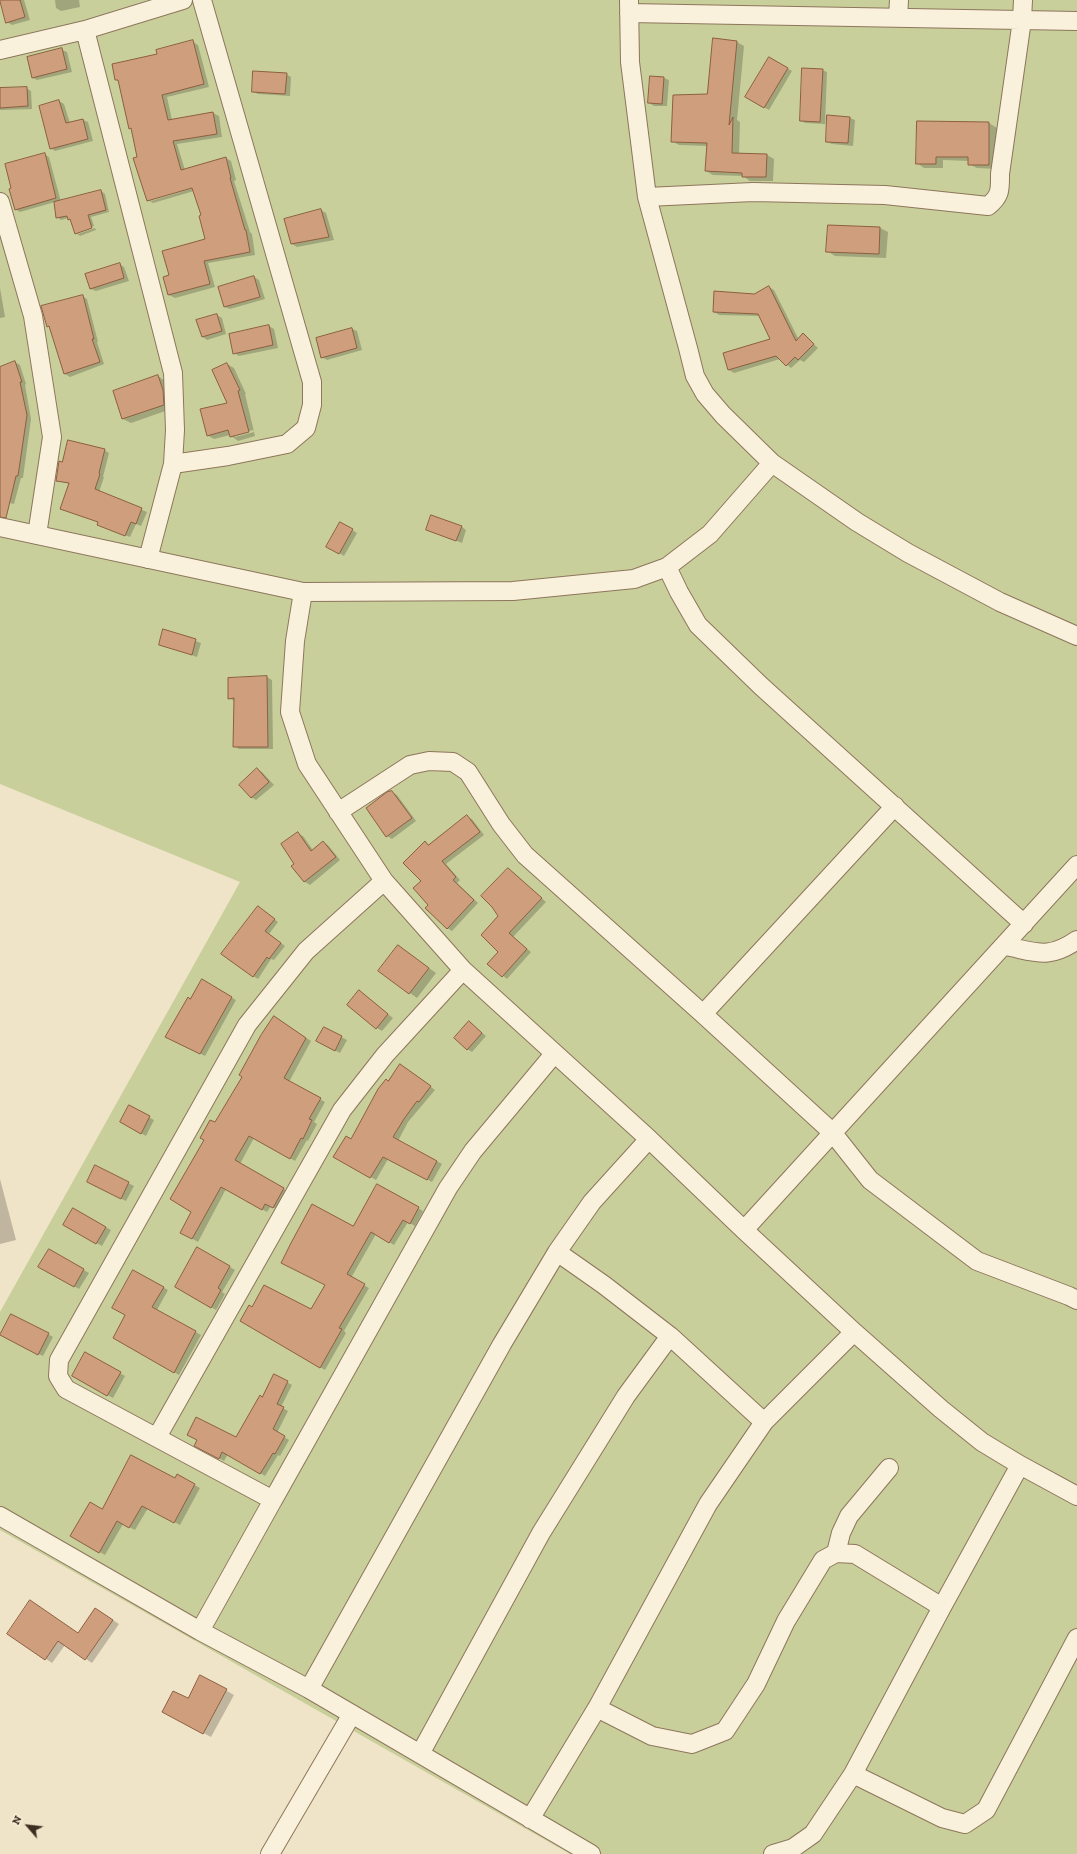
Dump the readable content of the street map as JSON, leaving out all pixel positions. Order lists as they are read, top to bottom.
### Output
{
  "north": "top left"
}
